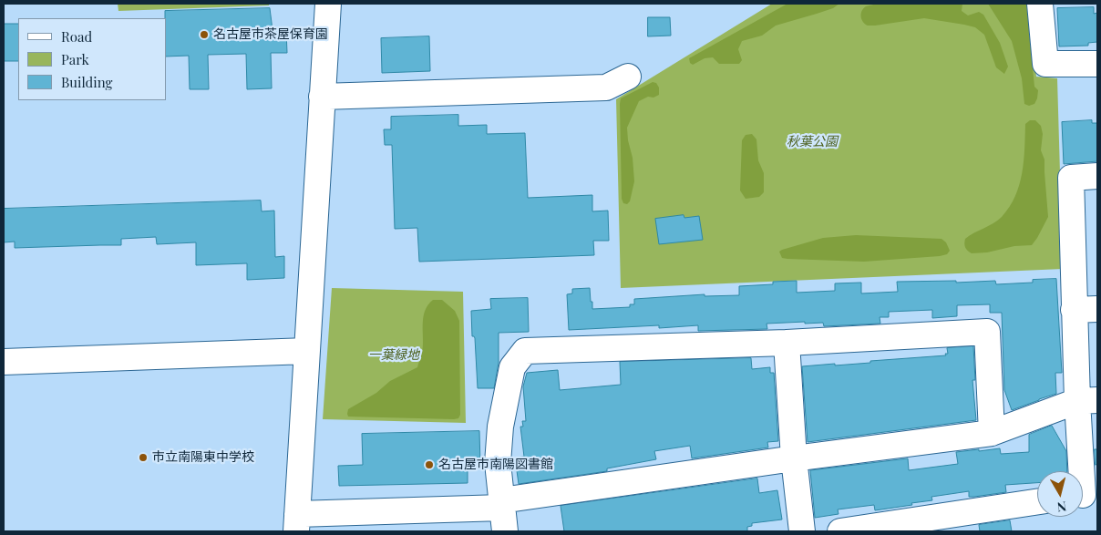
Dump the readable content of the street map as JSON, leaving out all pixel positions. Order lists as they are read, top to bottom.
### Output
{
  "parks": ["秋葉公園", "一葉緑地"],
  "places": ["名古屋市茶屋保育園", "市立南陽東中学校", "名古屋市南陽図書館"],
  "legend": ["Road", "Park", "Building"],
  "north": "bottom"
}
